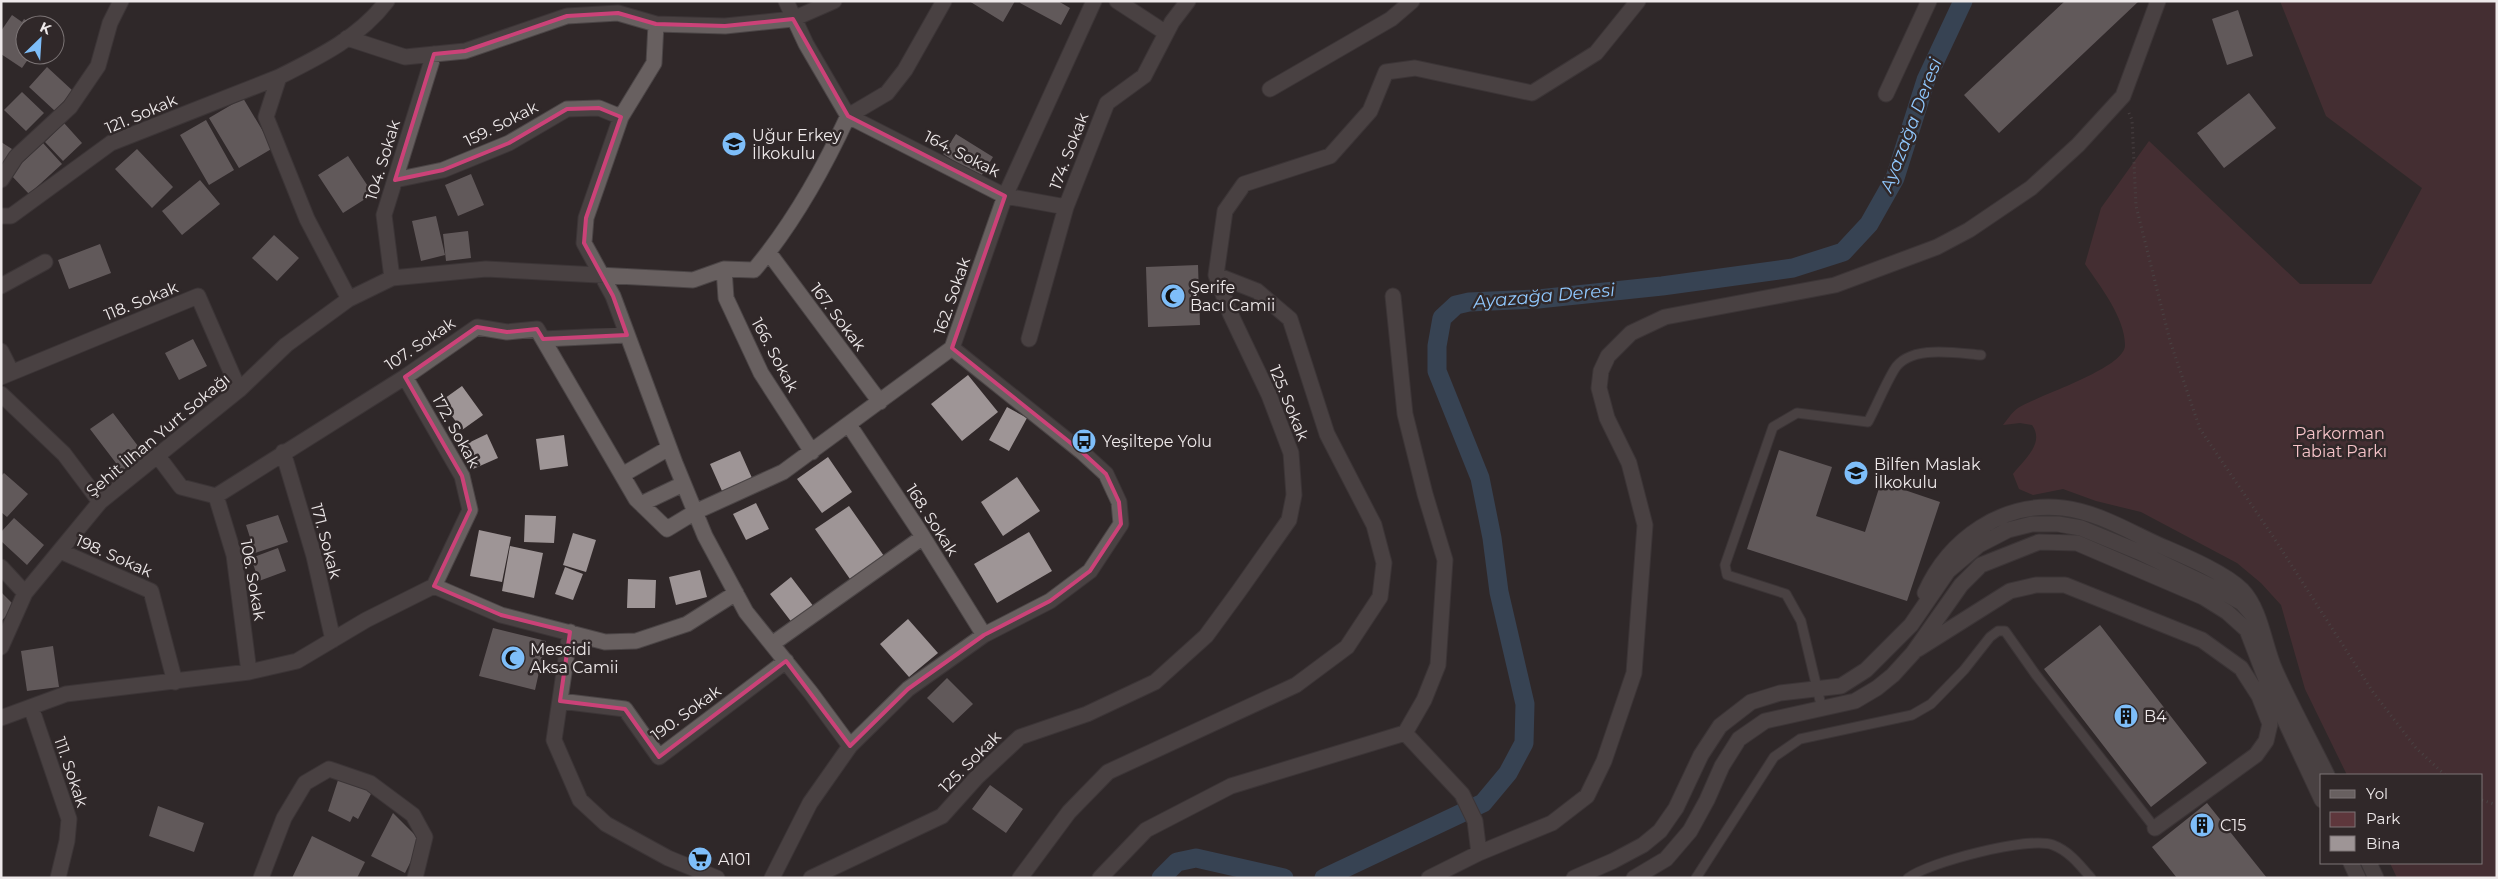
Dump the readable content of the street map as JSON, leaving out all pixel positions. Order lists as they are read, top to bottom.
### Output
{
  "streets": {
    "street": [
      "121. Sokak",
      "159. Sokak",
      "174. Sokak",
      "164. Sokak",
      "104. Sokak",
      "162. Sokak",
      "118. Sokak",
      "167. Sokak",
      "107. Sokak",
      "166. Sokak",
      "125. Sokak",
      "172. Sokak",
      "Şehit İlhan Yurt Sokağı",
      "168. Sokak",
      "171. Sokak",
      "198. Sokak",
      "106. Sokak",
      "190. Sokak",
      "111. Sokak"
    ]
  },
  "crossings": [
    ["159. Sokak", "104. Sokak"],
    ["174. Sokak", "164. Sokak"],
    ["164. Sokak", "162. Sokak"],
    ["104. Sokak", "Şehit İlhan Yurt Sokağı"],
    ["162. Sokak", "167. Sokak"],
    ["162. Sokak", "166. Sokak"],
    ["162. Sokak", "168. Sokak"],
    ["118. Sokak", "Şehit İlhan Yurt Sokağı"],
    ["107. Sokak", "172. Sokak"],
    ["107. Sokak", "171. Sokak"],
    ["107. Sokak", "106. Sokak"],
    ["Şehit İlhan Yurt Sokağı", "198. Sokak"]
  ],
  "water": ["Ayazağa Deresi"],
  "parks": ["Parkorman Tabiat Parkı"],
  "places": {
    "school or university": ["Uğur Erkey İlkokulu", "Bilfen Maslak İlkokulu"],
    "mosque": ["Şerife Bacı Camii", "Mescidi Aksa Camii"],
    "bus stop": ["Yeşiltepe Yolu"],
    "building": ["B4", "C15"],
    "supermarket": ["A101"]
  },
  "legend": ["Yol", "Park", "Bina"],
  "north": "top right"
}
